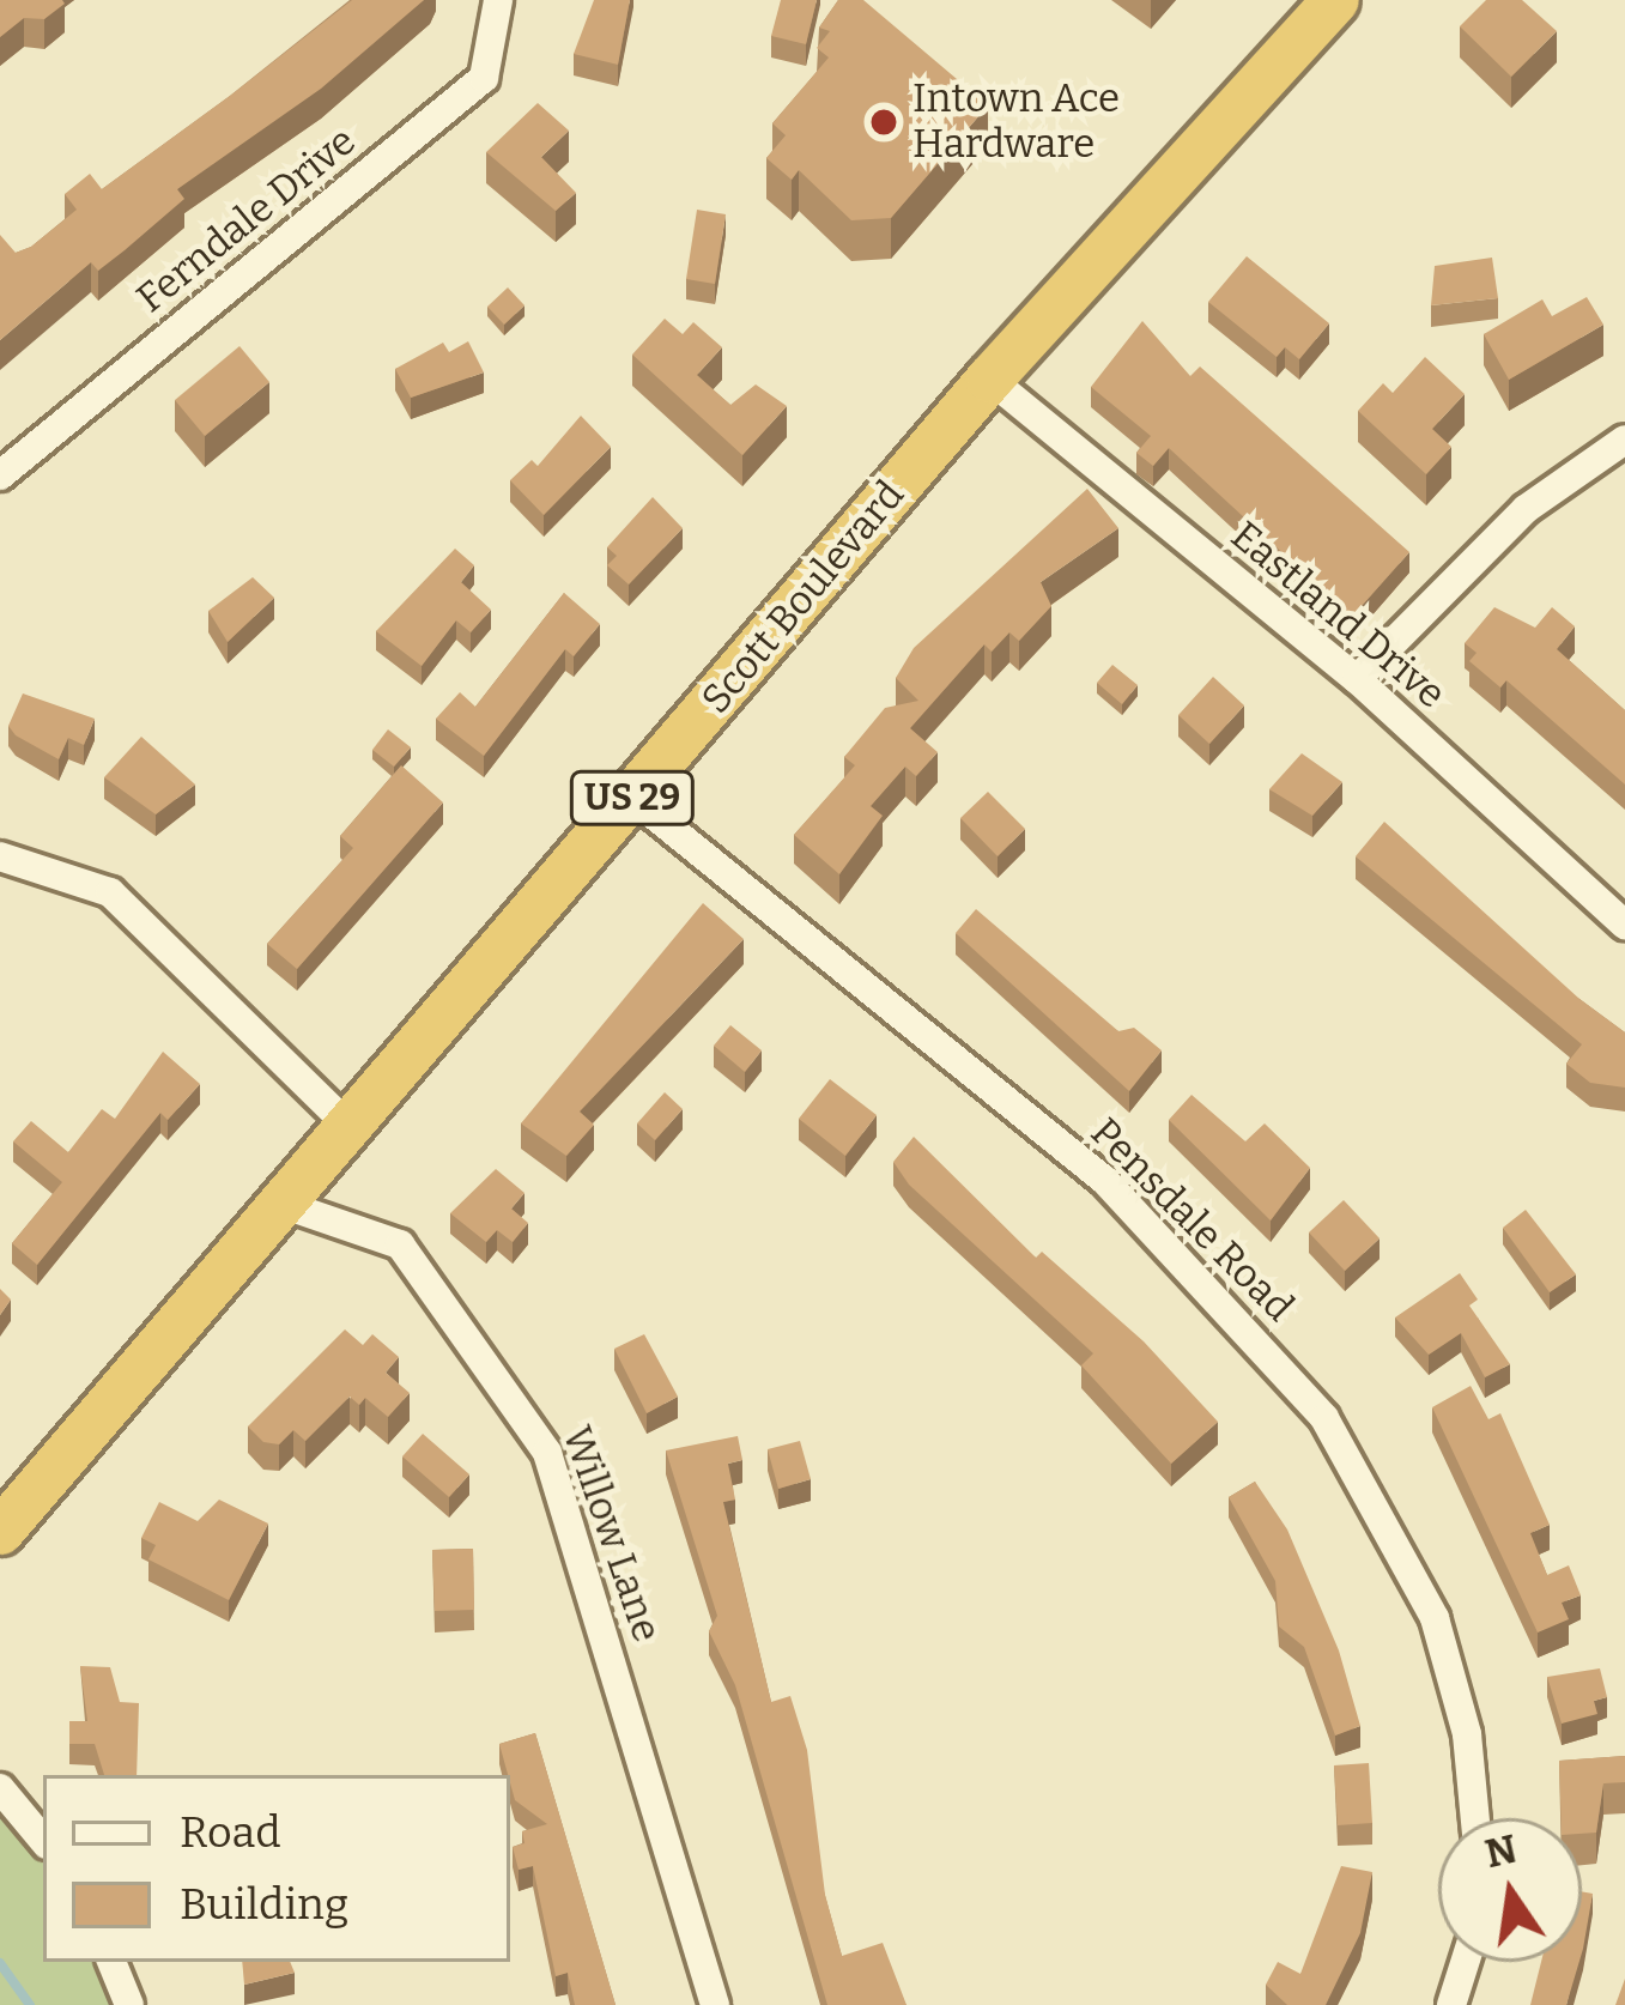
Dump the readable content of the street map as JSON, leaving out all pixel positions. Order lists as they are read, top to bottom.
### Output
{
  "streets": {
    "highway": ["Scott Boulevard", "US 29"],
    "street": [
      "Ferndale Drive",
      "Eastland Drive",
      "Pensdale Road",
      "Willow Lane"
    ]
  },
  "crossings": [
    ["Scott Boulevard", "Eastland Drive"],
    ["Scott Boulevard", "Pensdale Road"],
    ["Scott Boulevard", "Willow Lane"]
  ],
  "places": ["Intown Ace Hardware"],
  "legend": ["Road", "Building"],
  "north": "top"
}
